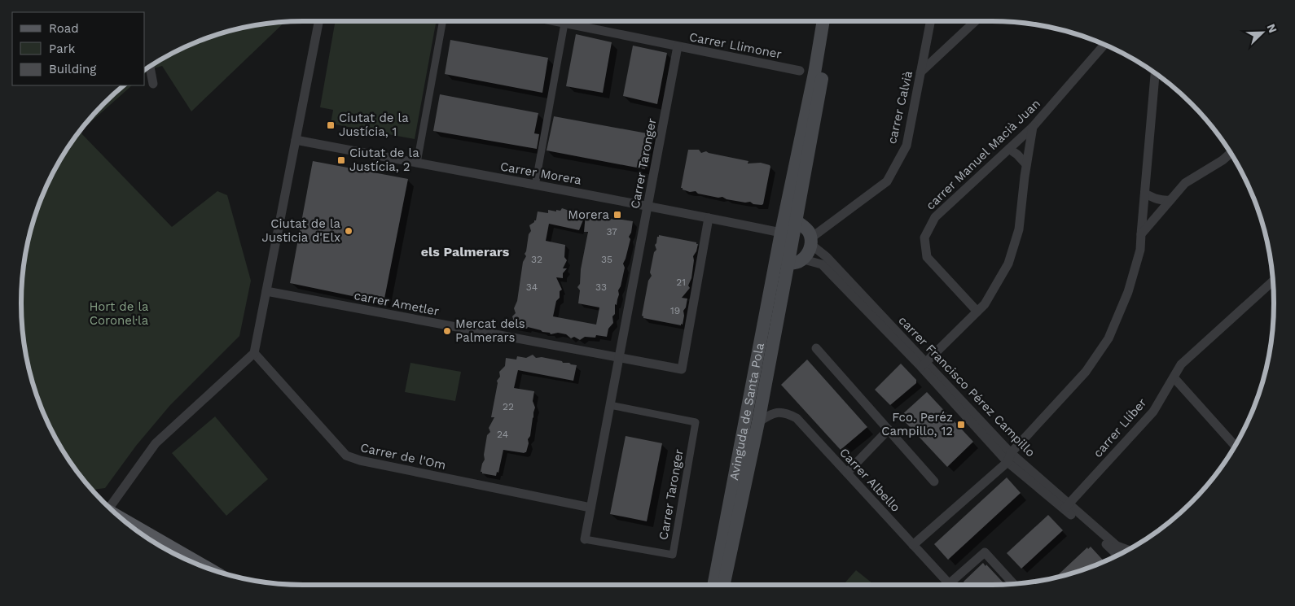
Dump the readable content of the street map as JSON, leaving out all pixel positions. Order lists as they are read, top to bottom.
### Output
{
  "streets": {
    "main road": ["Avinguda de Santa Pola"],
    "street": [
      "Carrer Llimoner",
      "carrer Calvià",
      "carrer Manuel Macià Juan",
      "Carrer Taronger",
      "Carrer Morera",
      "carrer Ametler",
      "carrer Francisco Pérez Campillo",
      "carrer Llíber",
      "Carrer de l'Om",
      "Carrer Albello"
    ]
  },
  "crossings": [
    ["Carrer Llimoner", "Carrer Taronger"],
    ["carrer Calvià", "carrer Francisco Pérez Campillo"],
    ["Carrer Taronger", "Carrer Morera"],
    ["Carrer Taronger", "carrer Ametler"],
    ["Carrer Taronger", "Carrer de l'Om"],
    ["Carrer Morera", "Avinguda de Santa Pola"],
    ["carrer Francisco Pérez Campillo", "carrer Llíber"],
    ["Avinguda de Santa Pola", "Carrer Albello"]
  ],
  "districts": ["els Palmerars"],
  "parks": ["Hort de la Coronel·la"],
  "places": {
    "transit": [
      "Ciutat de la Justícia, 1",
      "Ciutat de la Justícia, 2",
      "Morera",
      "Fco. Peréz Campillo, 12"
    ],
    "other": ["Ciutat de la Justicia d'Elx", "Mercat dels Palmerars"]
  },
  "house_numbers": [
    "37",
    "32",
    "35",
    "21",
    "34",
    "33",
    "19",
    "22",
    "24"
  ],
  "legend": ["Road", "Park", "Building"],
  "north": "top right"
}
